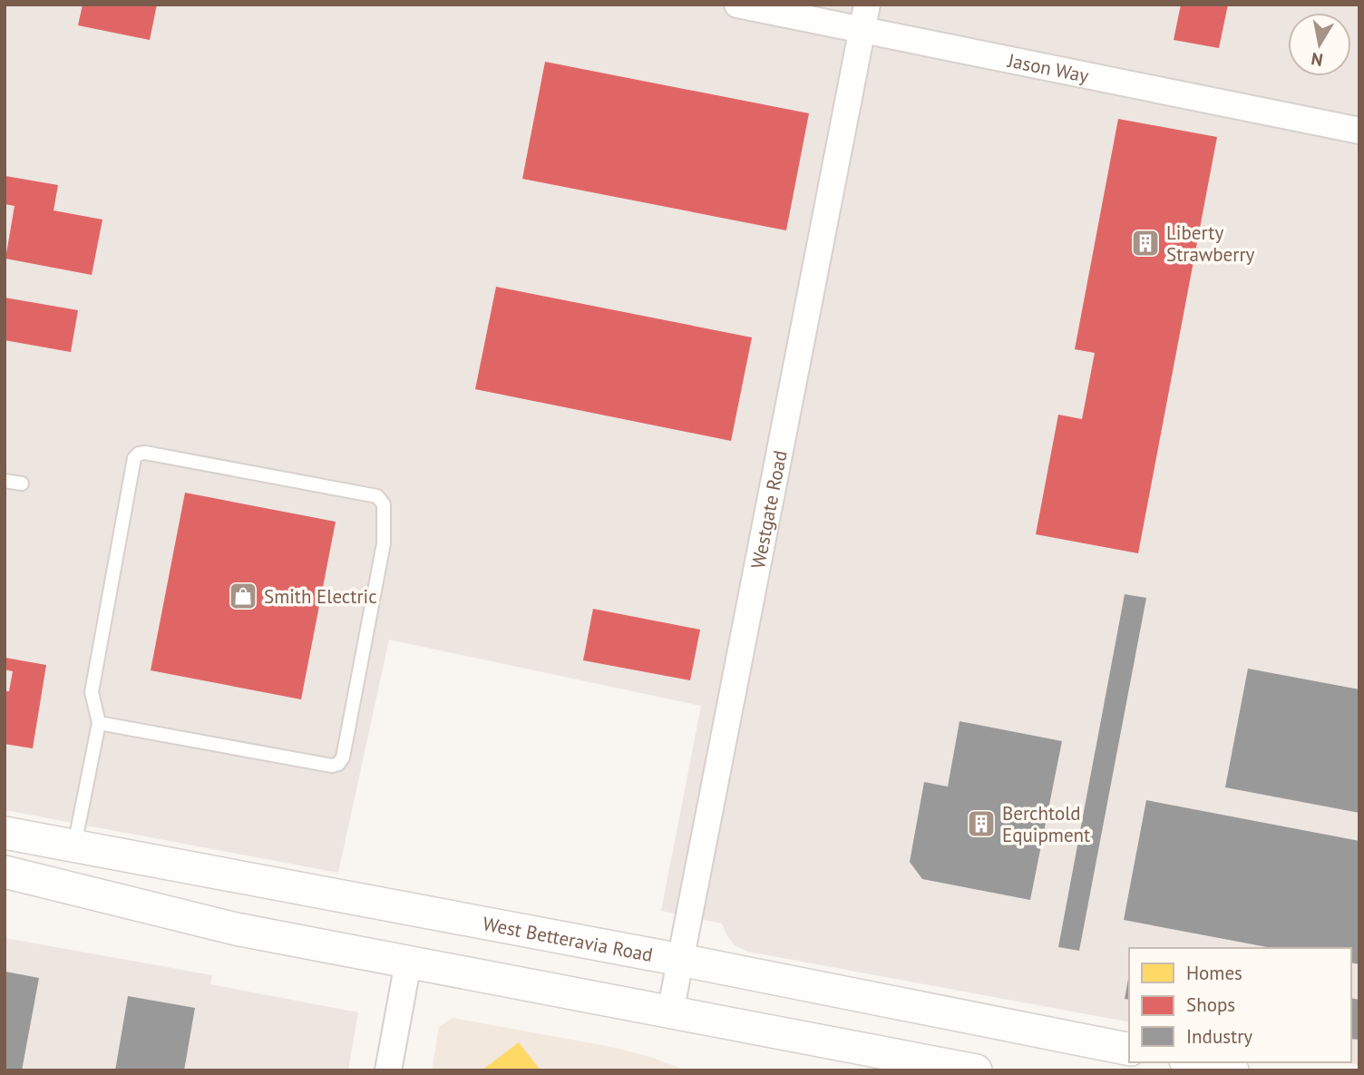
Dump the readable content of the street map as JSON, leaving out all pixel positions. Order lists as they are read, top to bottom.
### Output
{
  "streets": {
    "street": ["Jason Way", "Westgate Road", "West Betteravia Road"]
  },
  "crossings": [
    ["Jason Way", "Westgate Road"],
    ["Westgate Road", "West Betteravia Road"]
  ],
  "places": {
    "building": ["Liberty Strawberry", "Berchtold Equipment"],
    "shop": ["Smith Electric"]
  },
  "legend": ["Homes", "Shops", "Industry"],
  "north": "bottom"
}
